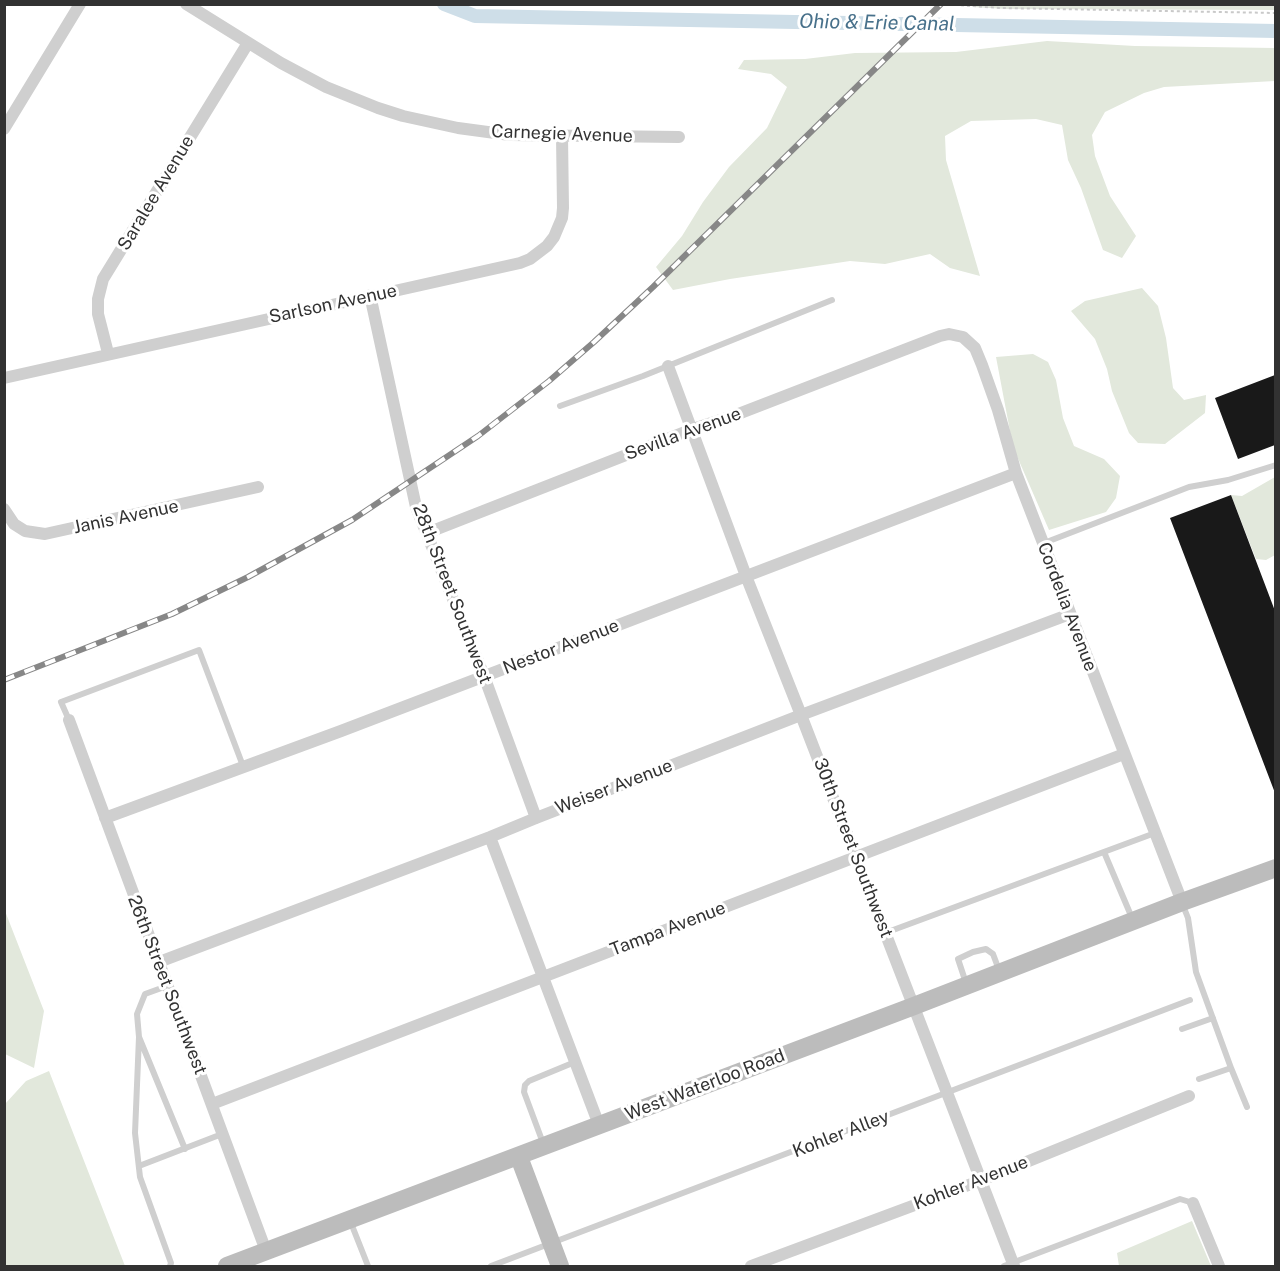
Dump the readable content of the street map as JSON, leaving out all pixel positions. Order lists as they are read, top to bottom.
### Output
{
  "streets": {
    "main road": ["West Waterloo Road"],
    "street": [
      "Carnegie Avenue",
      "Saralee Avenue",
      "Sarlson Avenue",
      "Sevilla Avenue",
      "Janis Avenue",
      "28th Street Southwest",
      "Cordelia Avenue",
      "Nestor Avenue",
      "Weiser Avenue",
      "30th Street Southwest",
      "Tampa Avenue",
      "26th Street Southwest",
      "Kohler Avenue"
    ],
    "lane": ["Kohler Alley"]
  },
  "crossings": [
    ["Carnegie Avenue", "Saralee Avenue"],
    ["Carnegie Avenue", "Sarlson Avenue"],
    ["Saralee Avenue", "Sarlson Avenue"],
    ["Sarlson Avenue", "28th Street Southwest"],
    ["Sevilla Avenue", "28th Street Southwest"],
    ["Sevilla Avenue", "Cordelia Avenue"],
    ["Sevilla Avenue", "30th Street Southwest"],
    ["28th Street Southwest", "Nestor Avenue"],
    ["28th Street Southwest", "Weiser Avenue"],
    ["Cordelia Avenue", "Nestor Avenue"],
    ["Cordelia Avenue", "Weiser Avenue"],
    ["Cordelia Avenue", "Tampa Avenue"],
    ["Cordelia Avenue", "West Waterloo Road"],
    ["Nestor Avenue", "30th Street Southwest"],
    ["Nestor Avenue", "26th Street Southwest"],
    ["Weiser Avenue", "30th Street Southwest"],
    ["Weiser Avenue", "26th Street Southwest"],
    ["30th Street Southwest", "Tampa Avenue"],
    ["30th Street Southwest", "West Waterloo Road"],
    ["30th Street Southwest", "Kohler Alley"],
    ["30th Street Southwest", "Kohler Avenue"],
    ["Tampa Avenue", "26th Street Southwest"],
    ["26th Street Southwest", "West Waterloo Road"]
  ],
  "water": ["Ohio & Erie Canal"]
}
